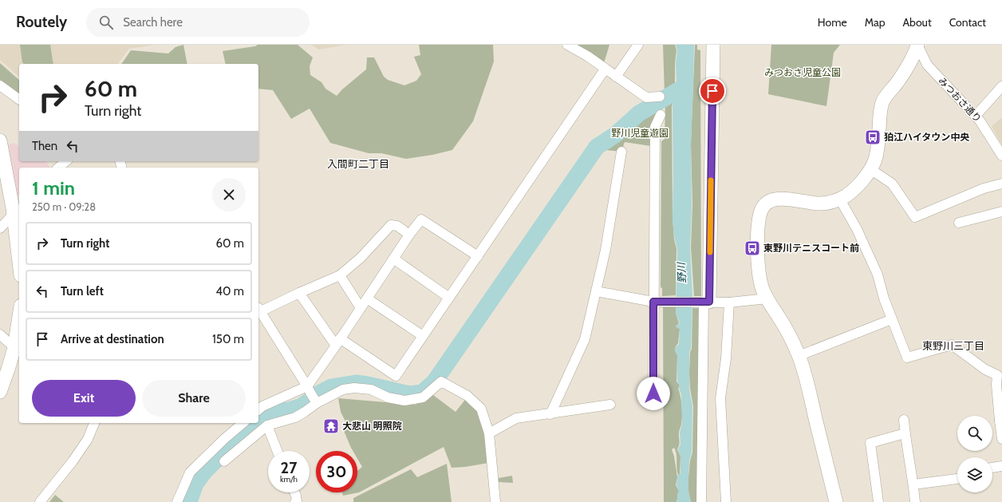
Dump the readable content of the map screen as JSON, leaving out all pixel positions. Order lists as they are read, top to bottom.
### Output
{
  "streets": {
    "street": ["みつおさ通り"]
  },
  "districts": ["入間町二丁目", "東野川三丁目"],
  "water": ["野川"],
  "parks": ["みつおさ児童公園", "野川児童遊園"],
  "places": {
    "bus stop": ["狛江ハイタウン中央", "東野川テニスコート前"],
    "temple": ["大悲山 明照院"]
  },
  "page": {
    "header": "Routely",
    "search": "Search here",
    "nav": [
      "Home",
      "Map",
      "About",
      "Contact"
    ],
    "turn": ["60 m", "Turn right"],
    "then": "Then",
    "heading": ["1 min", "250 m · 09:28"],
    "list": [
      {
        "name": "Turn right",
        "value": "60 m"
      },
      {
        "name": "Turn left",
        "value": "40 m"
      },
      {
        "name": "Arrive at destination",
        "value": "150 m"
      }
    ],
    "buttons": ["Exit", "Share"],
    "speed": "27 km/h",
    "limit": "30"
  }
}
